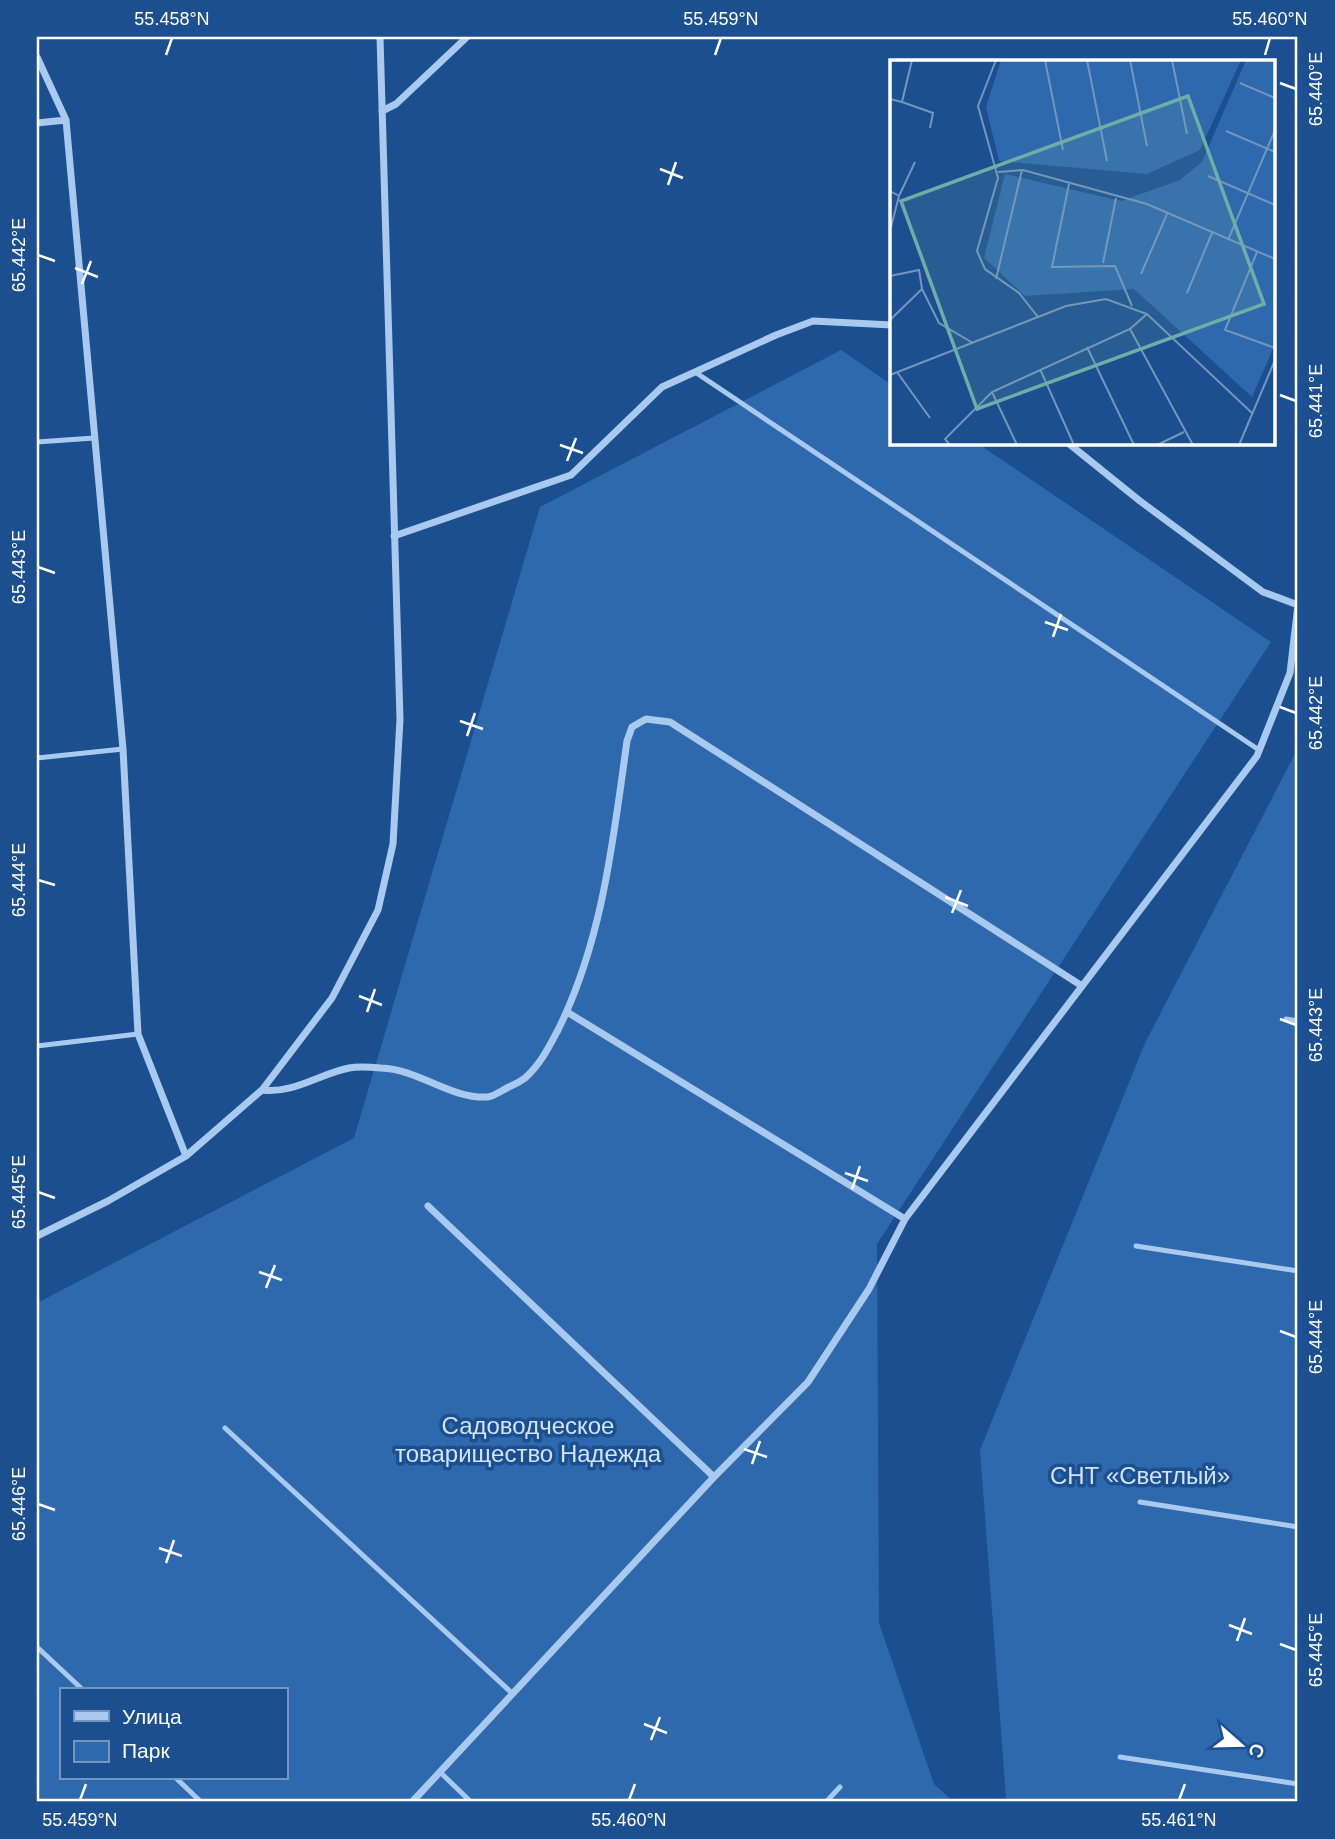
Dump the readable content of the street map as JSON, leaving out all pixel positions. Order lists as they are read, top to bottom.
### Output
{
  "parks": ["Садоводческое товарищество Надежда", "СНТ «Светлый»"],
  "legend": ["Улица", "Парк"],
  "north": "right",
  "coordinates": [
    "55.458°N",
    "55.459°N",
    "55.460°N",
    "65.440°E",
    "65.442°E",
    "65.441°E",
    "65.443°E",
    "65.444°E",
    "65.445°E",
    "65.446°E",
    "55.461°N"
  ]
}
